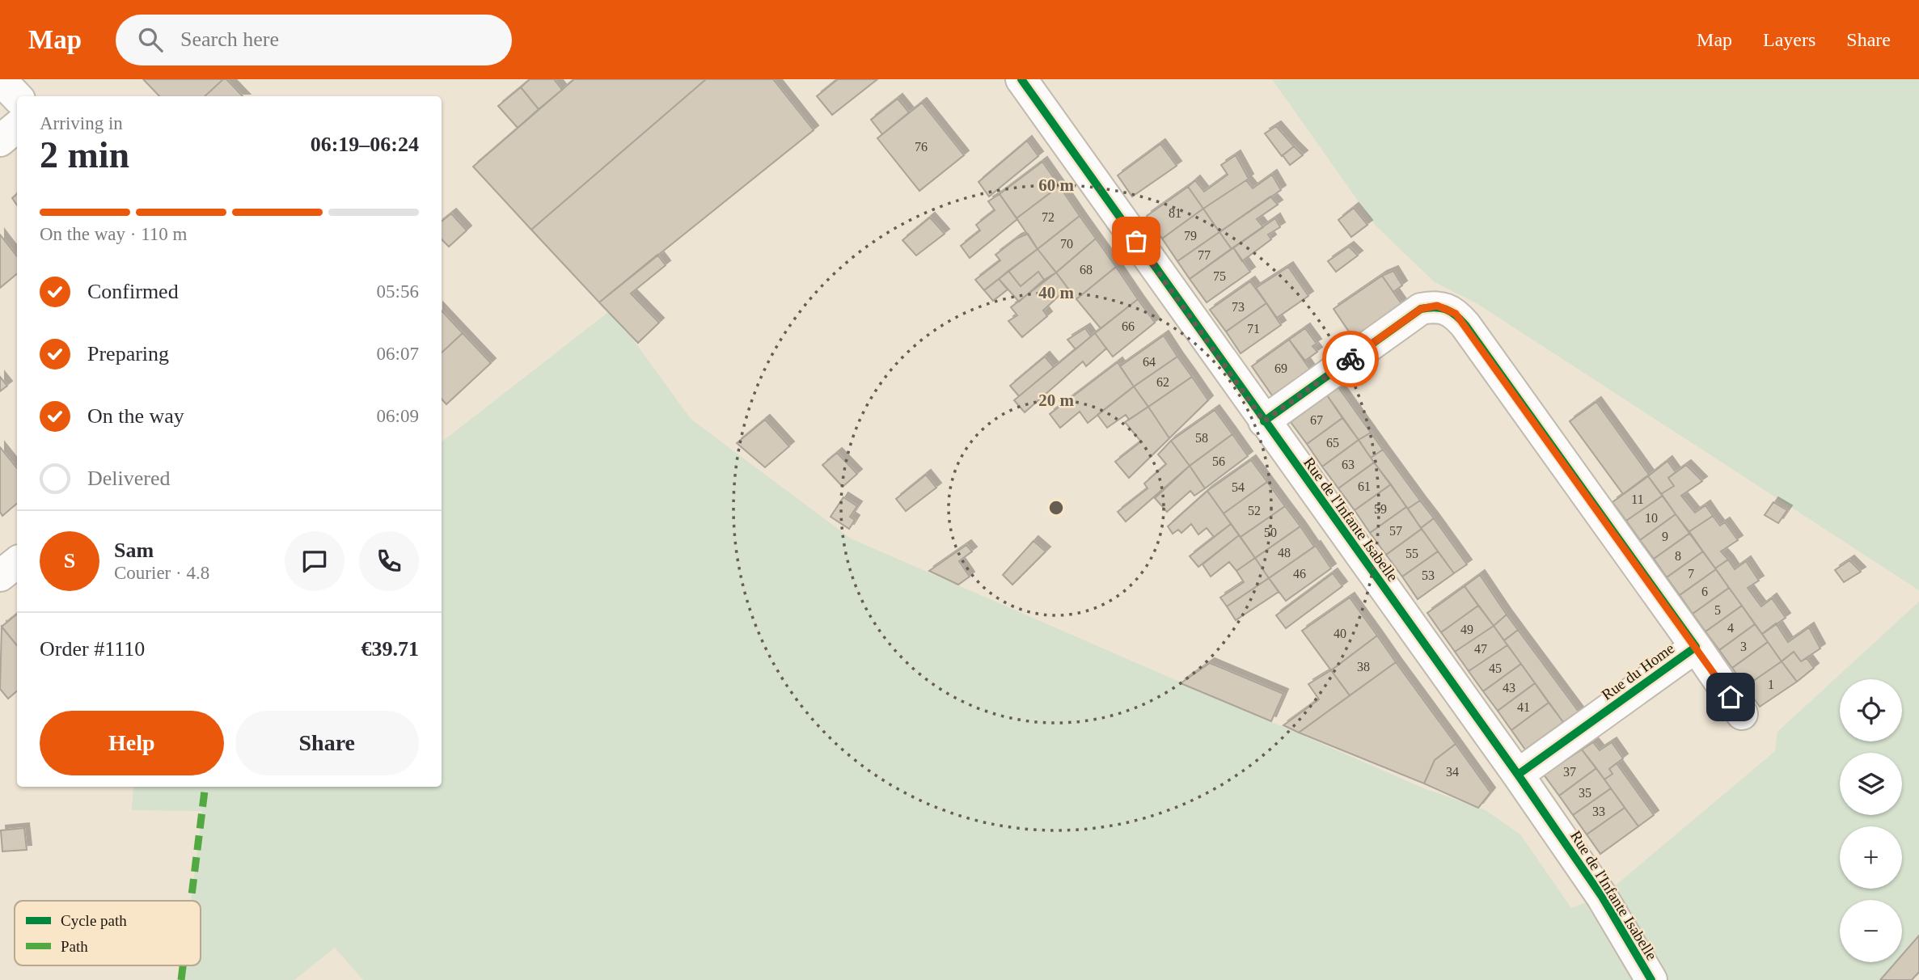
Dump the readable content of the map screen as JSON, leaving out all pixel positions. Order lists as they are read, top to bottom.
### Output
{
  "streets": {
    "street": ["Rue de l'Infante Isabelle", "Rue du Home"]
  },
  "crossings": [
    ["Rue de l'Infante Isabelle", "Rue du Home"]
  ],
  "house_numbers": [
    "76",
    "81",
    "72",
    "79",
    "70",
    "77",
    "68",
    "75",
    "73",
    "66",
    "71",
    "64",
    "69",
    "62",
    "67",
    "58",
    "65",
    "56",
    "63",
    "61",
    "54",
    "11",
    "59",
    "52",
    "10",
    "57",
    "50",
    "9",
    "48",
    "55",
    "8",
    "46",
    "7",
    "53",
    "6",
    "5",
    "4",
    "49",
    "40",
    "3",
    "47",
    "38",
    "45",
    "1",
    "43",
    "41",
    "34",
    "37",
    "35",
    "33"
  ],
  "legend": ["Cycle path", "Path"],
  "page": {
    "header": "Map",
    "search": "Search here",
    "nav": ["Map", "Layers", "Share"],
    "heading": ["2 min", "Arriving in", "06:19–06:24"],
    "panel": [
      "Sam",
      "Courier · 4.8",
      "Order #1110",
      "€39.71"
    ],
    "bar": "On the way · 110 m",
    "list": [
      ["Confirmed", "05:56"],
      ["Preparing", "06:07"],
      ["On the way", "06:09"],
      "Delivered"
    ],
    "round": "S",
    "map_buttons": ["+", "−"],
    "buttons": ["Help", "Share"]
  },
  "rings": ["60 m", "40 m", "20 m"]
}
